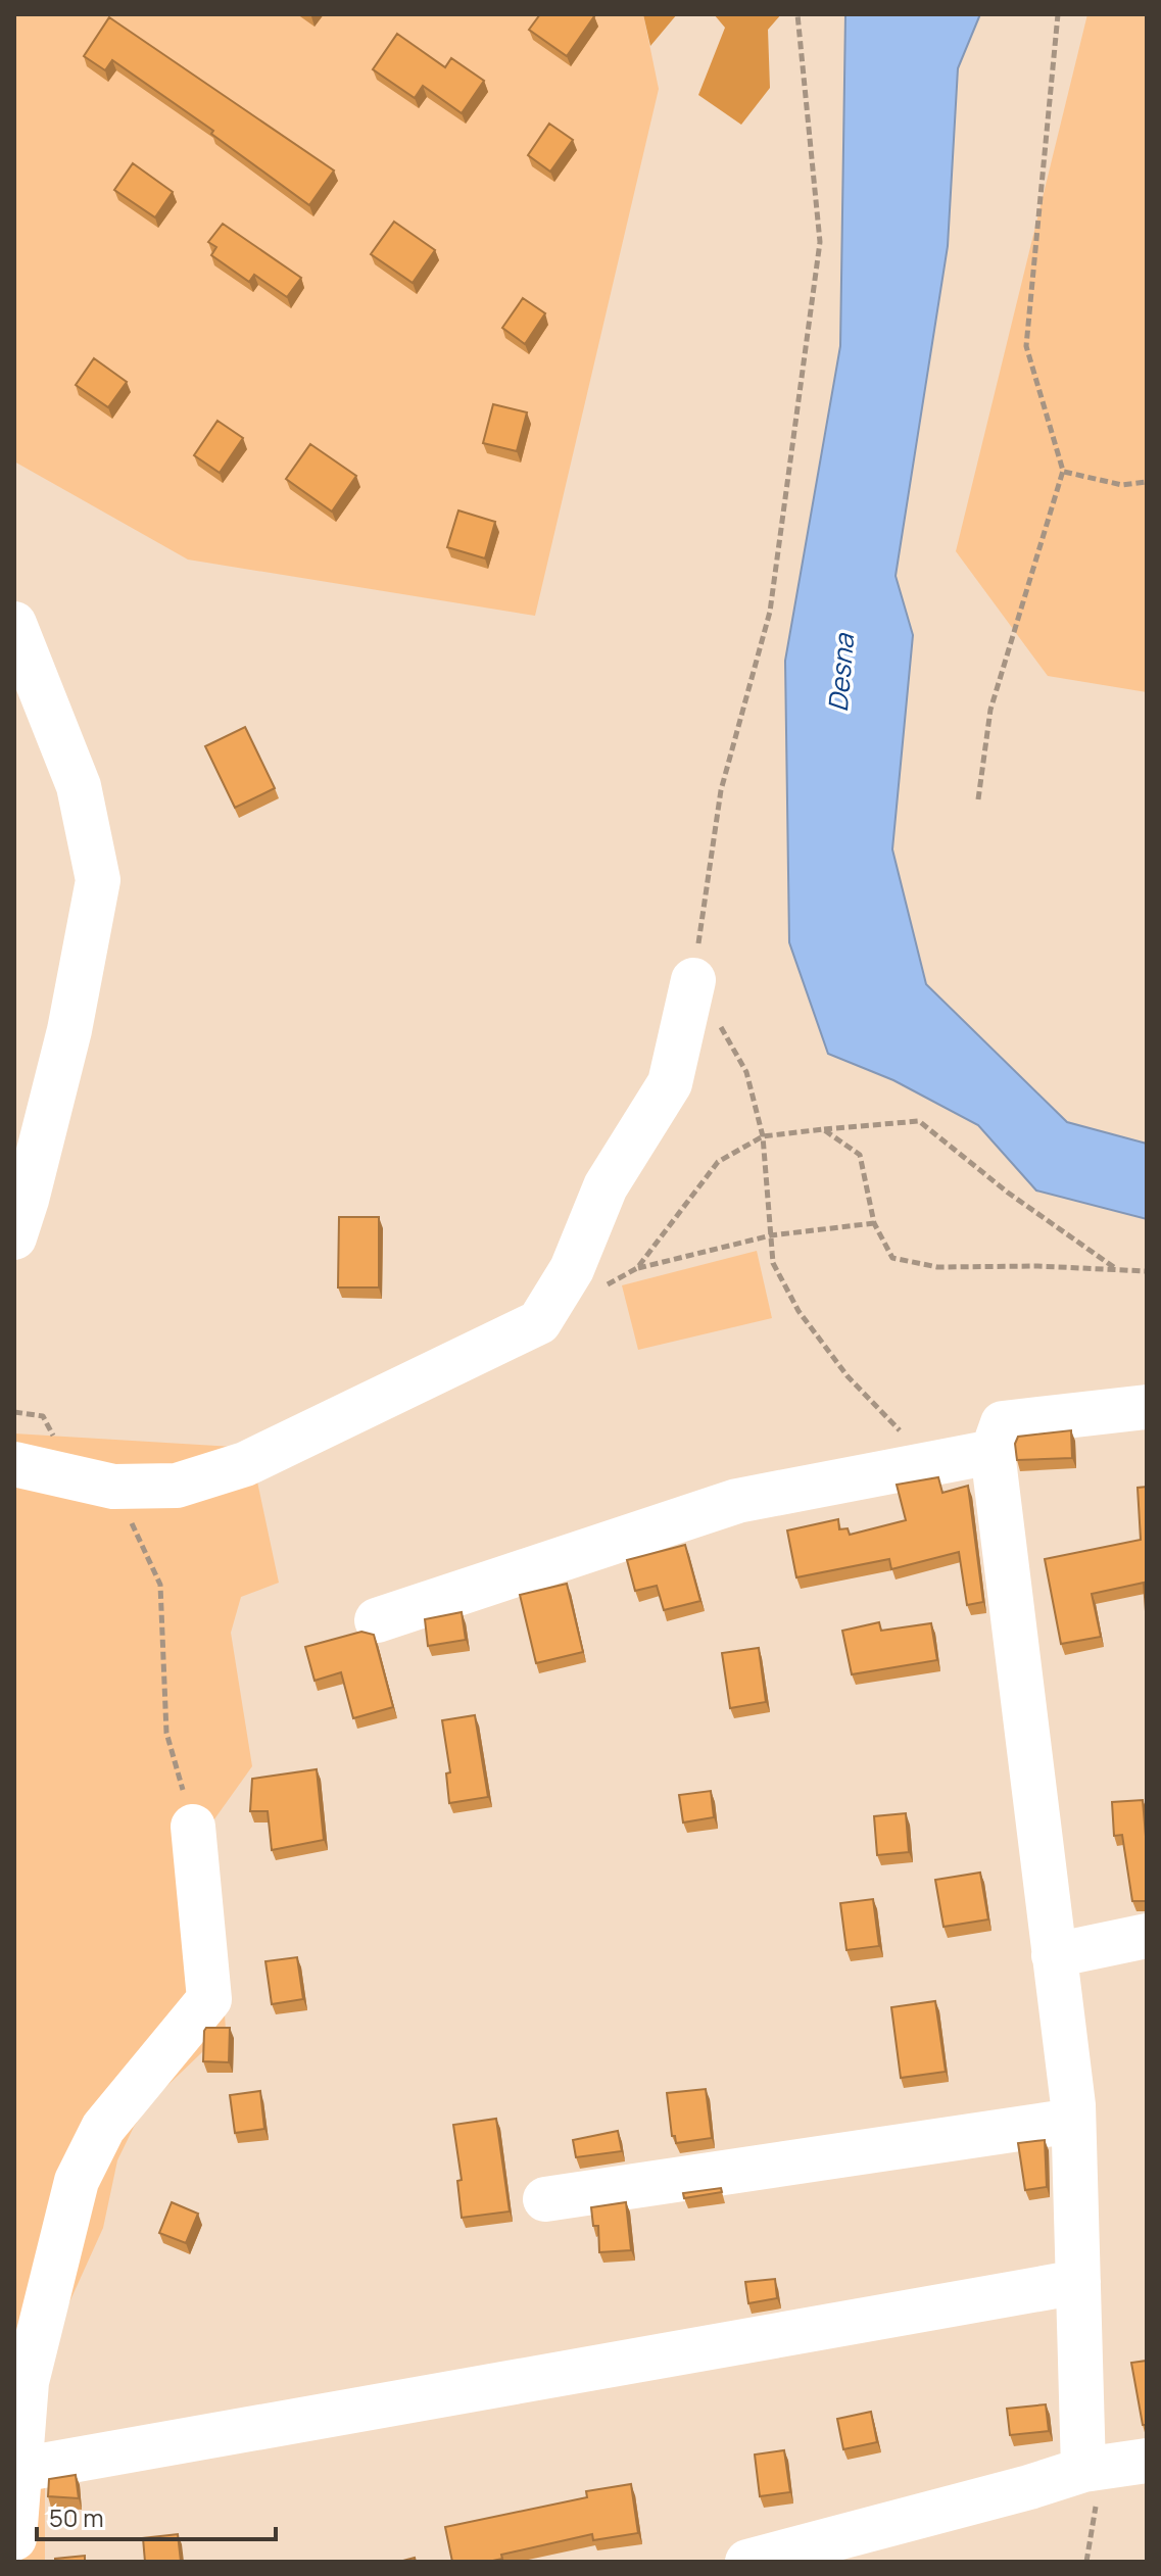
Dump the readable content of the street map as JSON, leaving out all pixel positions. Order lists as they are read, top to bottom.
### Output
{
  "water": ["Desna"],
  "scale_bar": "50 m"
}
